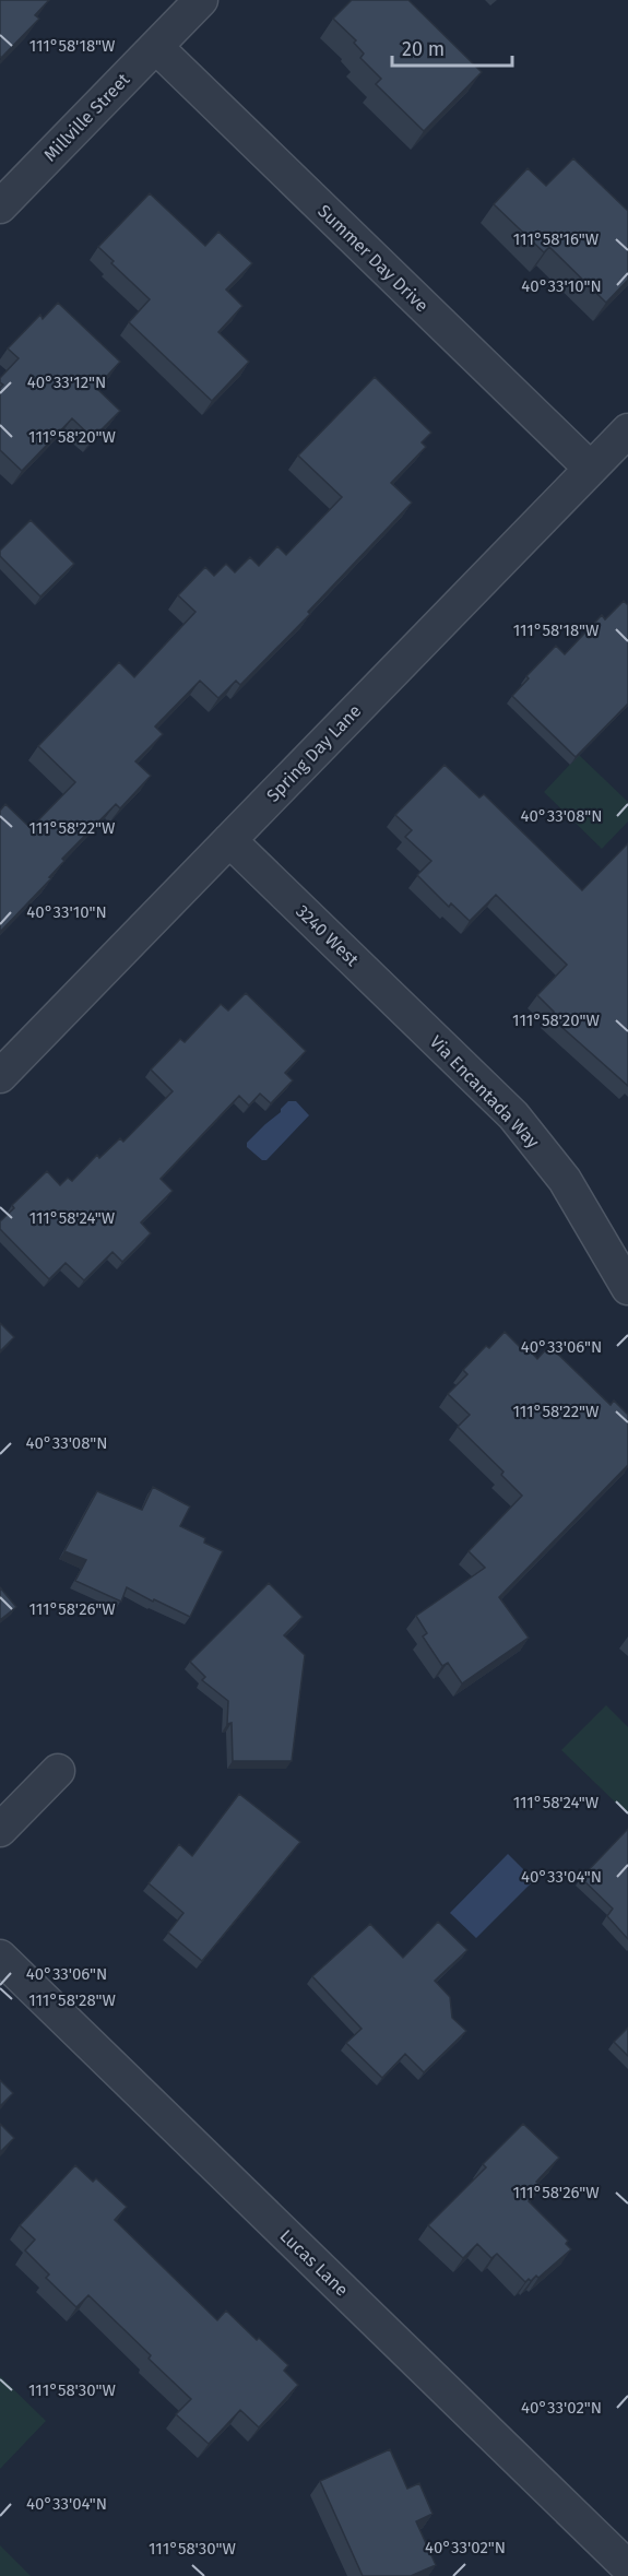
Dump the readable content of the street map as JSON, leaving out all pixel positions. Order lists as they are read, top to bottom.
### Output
{
  "streets": {
    "street": [
      "Millville Street",
      "Summer Day Drive",
      "Spring Day Lane",
      "3240 West",
      "Via Encantada Way",
      "Lucas Lane"
    ]
  },
  "crossings": [
    ["Millville Street", "Summer Day Drive"],
    ["Summer Day Drive", "Spring Day Lane"],
    ["Spring Day Lane", "3240 West"],
    ["3240 West", "Via Encantada Way"]
  ],
  "scale_bar": "20 m",
  "coordinates": [
    "111°58'18\"W",
    "111°58'16\"W",
    "40°33'10\"N",
    "40°33'12\"N",
    "111°58'20\"W",
    "40°33'08\"N",
    "111°58'22\"W",
    "111°58'24\"W",
    "40°33'06\"N",
    "111°58'26\"W",
    "40°33'04\"N",
    "111°58'28\"W",
    "111°58'30\"W",
    "40°33'02\"N"
  ]
}
